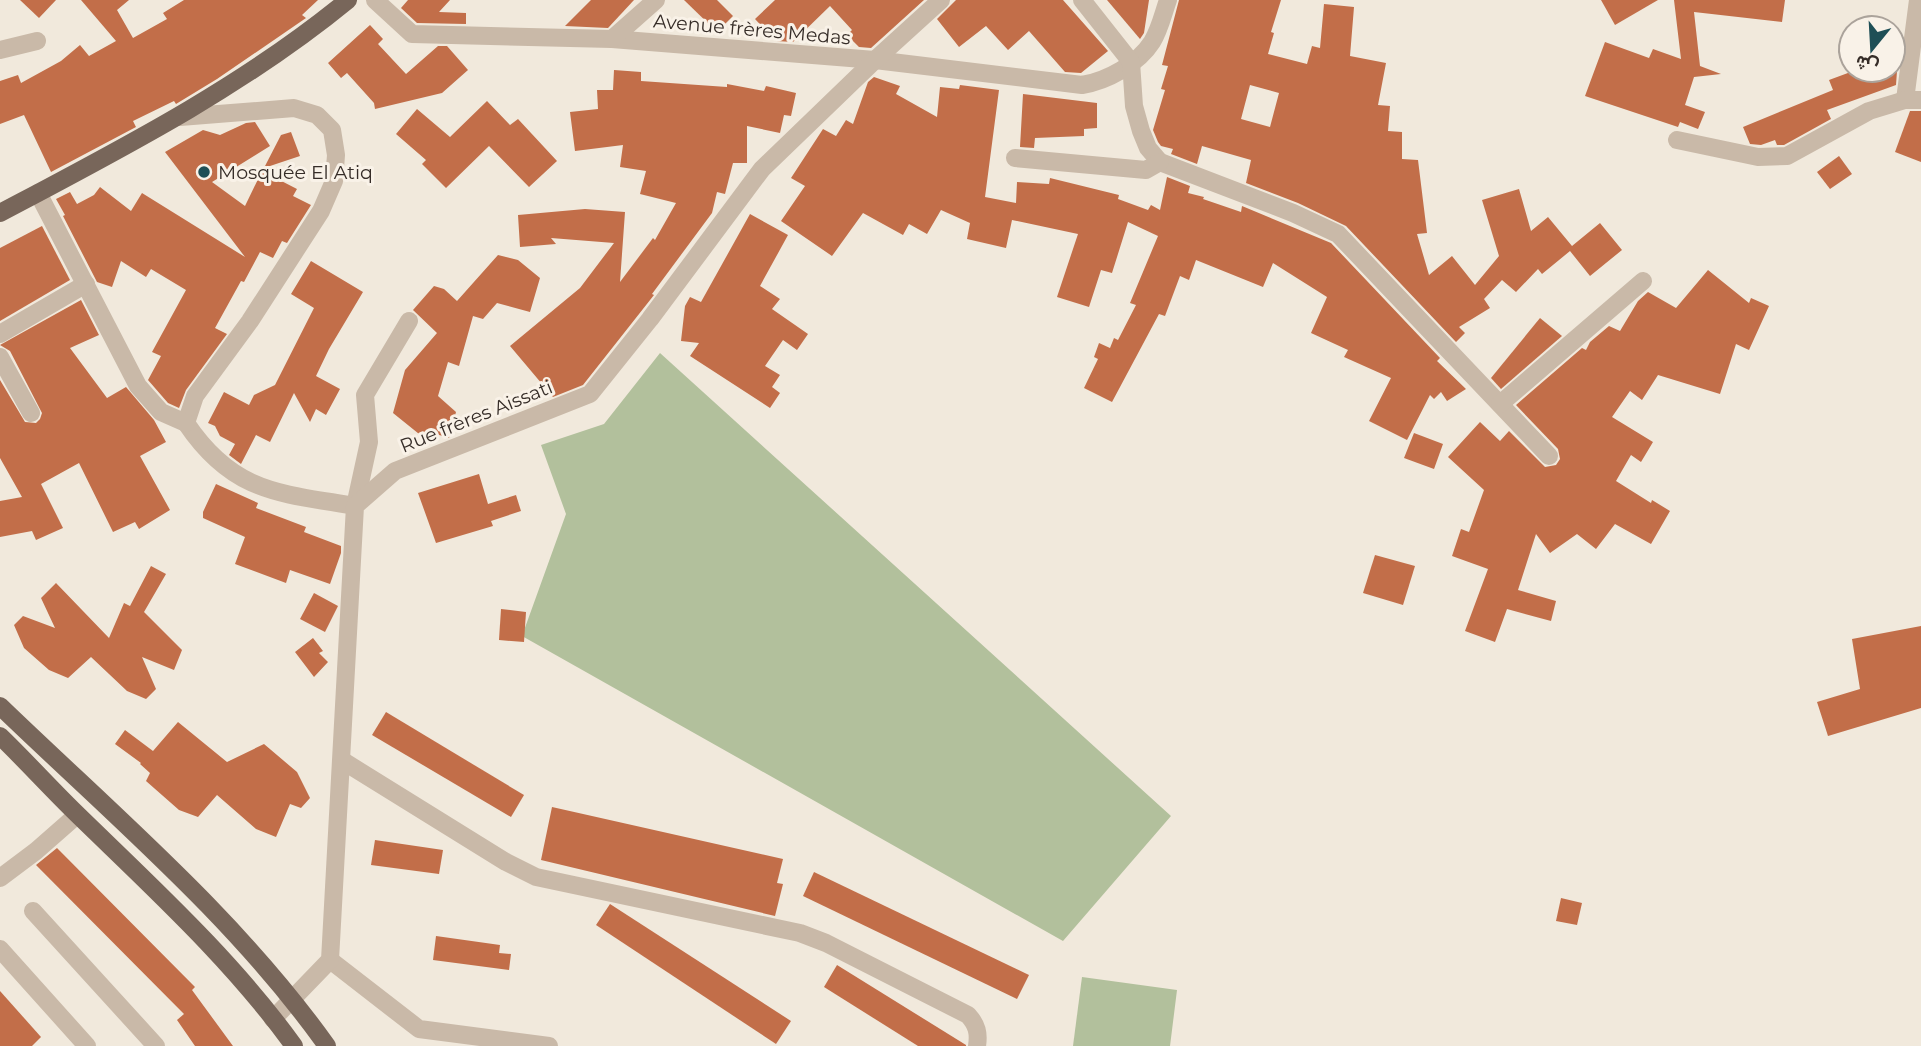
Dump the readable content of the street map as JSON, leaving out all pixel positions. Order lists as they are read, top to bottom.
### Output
{
  "streets": {
    "street": ["Avenue frères Medas", "Rue frères Aissati"]
  },
  "crossings": [
    ["Avenue frères Medas", "Rue frères Aissati"]
  ],
  "places": ["Mosquée El Atiq"],
  "north": "bottom"
}
